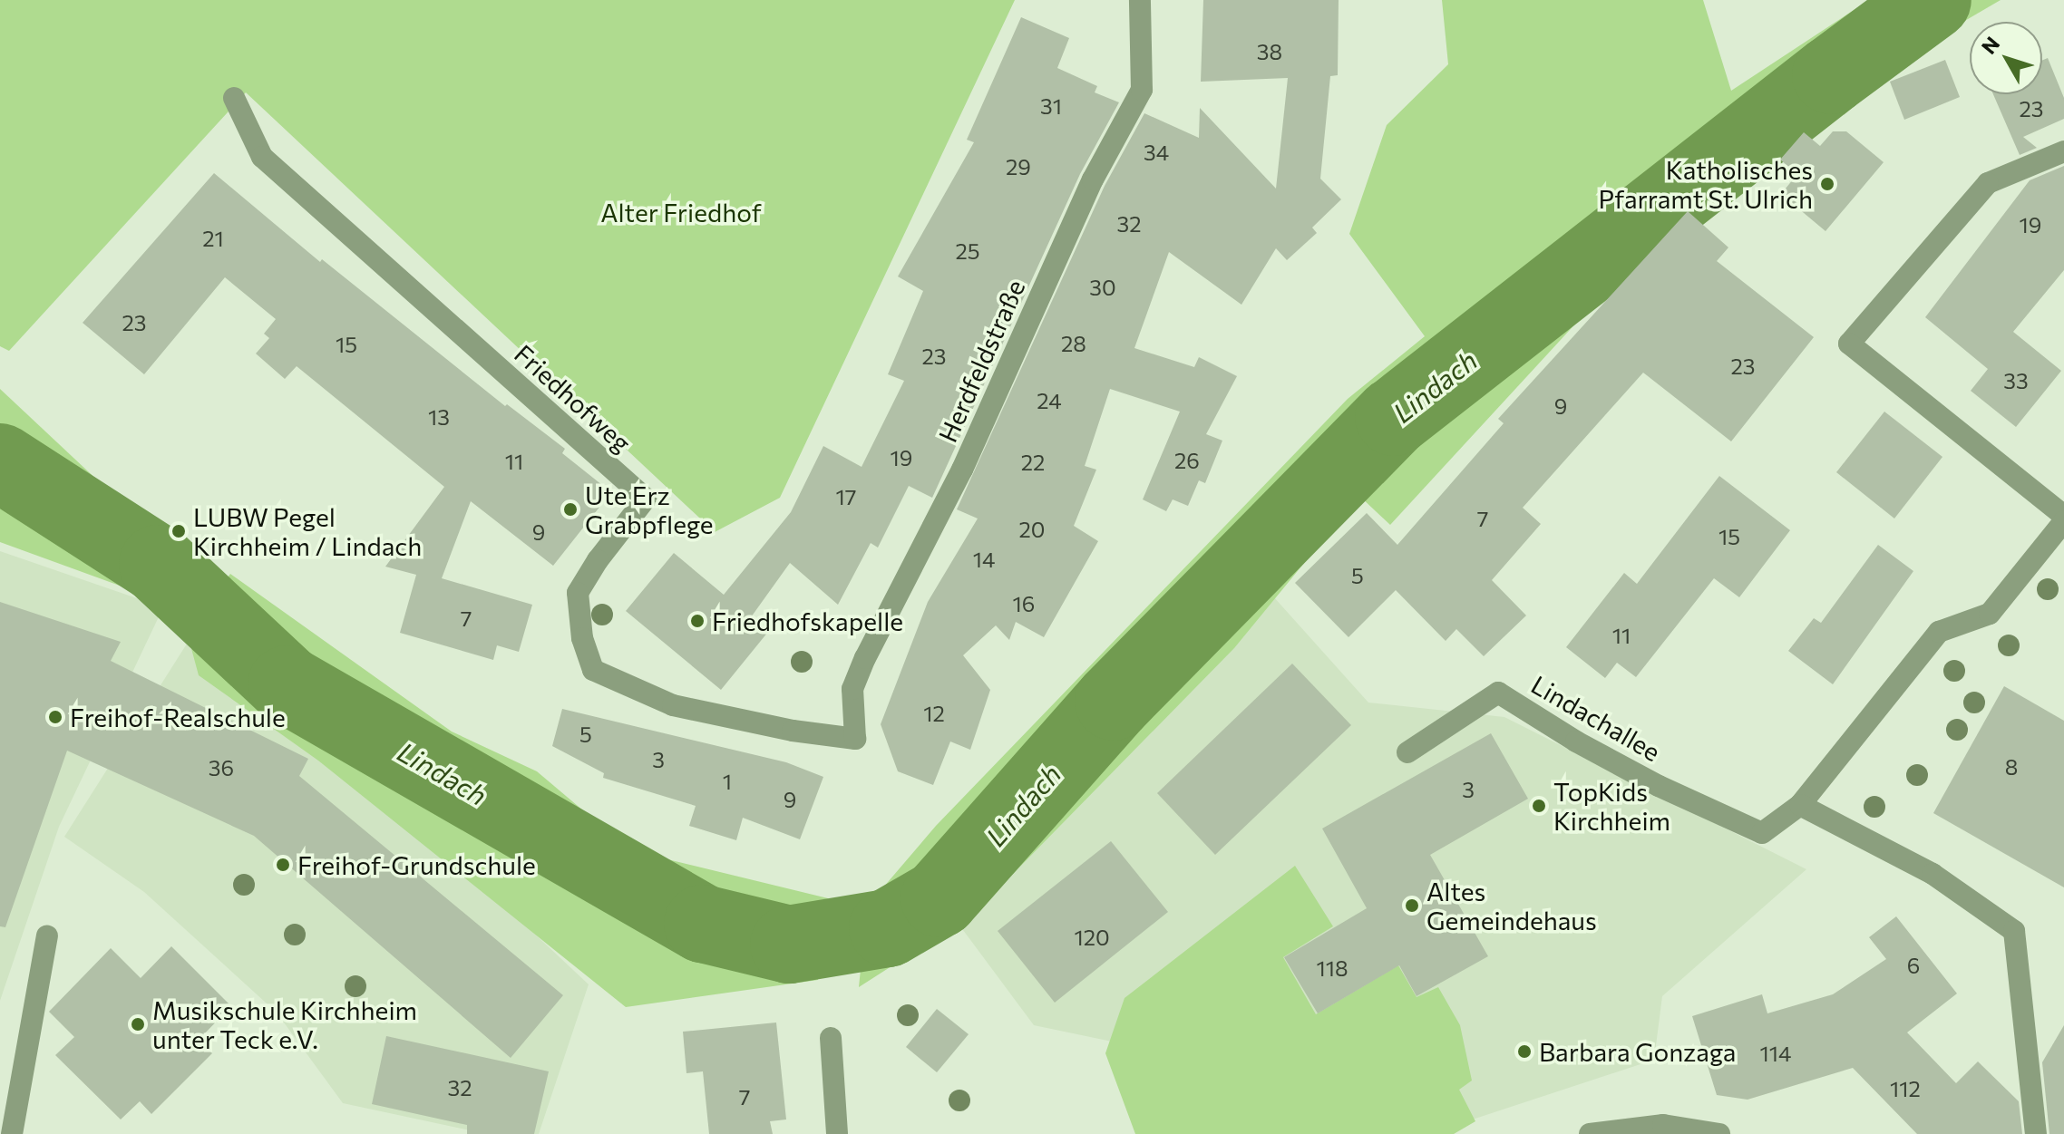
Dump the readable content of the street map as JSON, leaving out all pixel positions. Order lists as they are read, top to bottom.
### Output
{
  "streets": {
    "street": ["Herdfeldstraße", "Friedhofweg", "Lindachallee"]
  },
  "crossings": [
    ["Herdfeldstraße", "Friedhofweg"]
  ],
  "water": ["Lindach"],
  "parks": ["Alter Friedhof"],
  "places": [
    "Katholisches Pfarramt St. Ulrich",
    "Ute Erz Grabpflege",
    "LUBW Pegel Kirchheim / Lindach",
    "Friedhofskapelle",
    "Freihof-Realschule",
    "TopKids Kirchheim",
    "Freihof-Grundschule",
    "Altes Gemeindehaus",
    "Musikschule Kirchheim unter Teck e.V.",
    "Barbara Gonzaga"
  ],
  "house_numbers": [
    "38",
    "31",
    "23",
    "34",
    "29",
    "32",
    "19",
    "21",
    "25",
    "30",
    "23",
    "28",
    "15",
    "23",
    "23",
    "33",
    "24",
    "9",
    "13",
    "19",
    "26",
    "11",
    "22",
    "17",
    "7",
    "20",
    "9",
    "15",
    "14",
    "5",
    "16",
    "7",
    "11",
    "12",
    "5",
    "3",
    "8",
    "36",
    "1",
    "3",
    "9",
    "120",
    "6",
    "118",
    "114",
    "32",
    "112",
    "7"
  ],
  "north": "top left"
}
